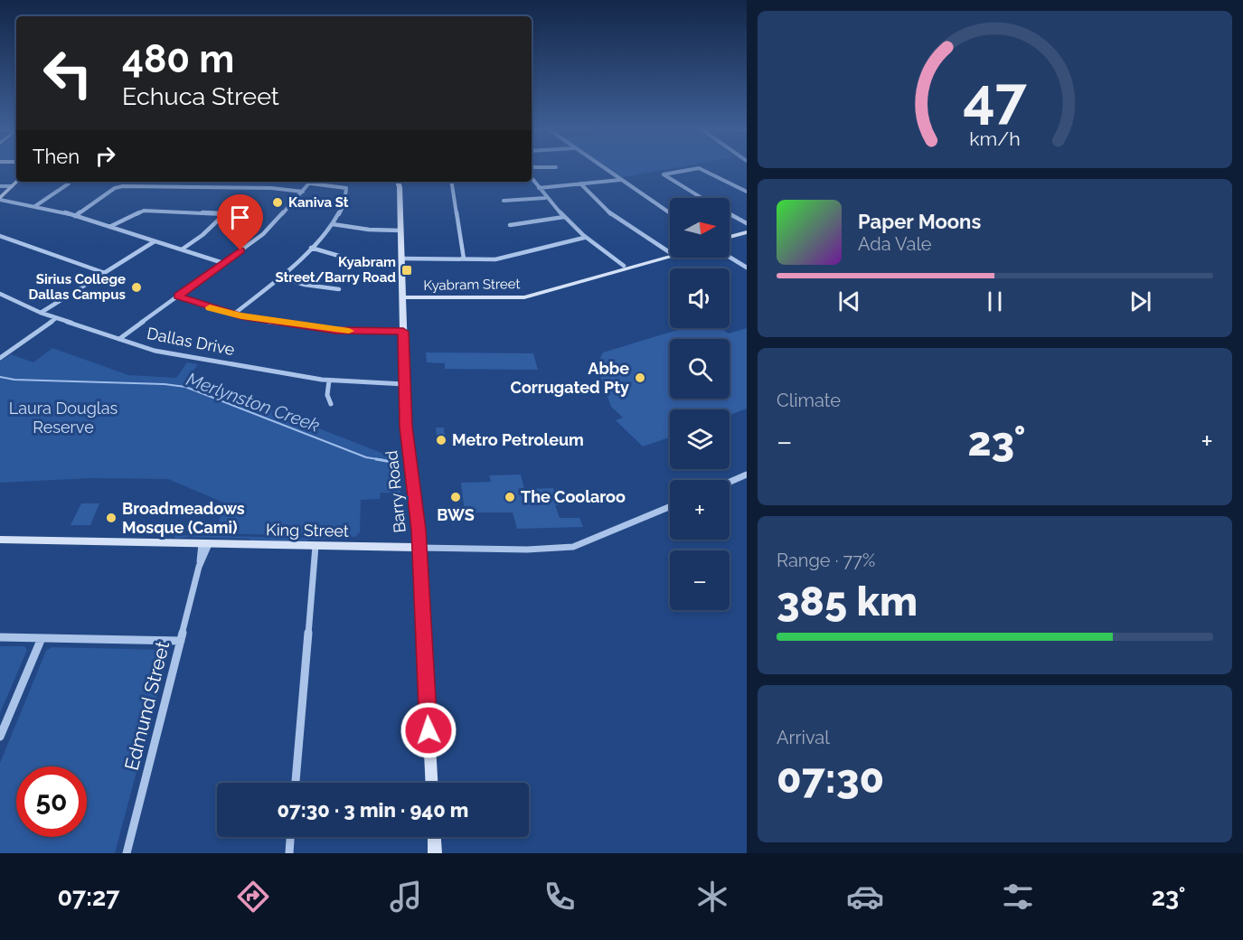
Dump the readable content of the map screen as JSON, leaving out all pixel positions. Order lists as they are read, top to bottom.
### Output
{
  "streets": {
    "street": [
      "Kyabram Street",
      "Dallas Drive",
      "Barry Road",
      "King Street",
      "Edmund Street"
    ]
  },
  "crossings": [
    ["Kyabram Street", "Barry Road"],
    ["Dallas Drive", "Barry Road"],
    ["Barry Road", "King Street"],
    ["King Street", "Edmund Street"]
  ],
  "water": ["Merlynston Creek"],
  "parks": ["Laura Douglas Reserve"],
  "places": {
    "other": [
      "Kaniva St",
      "Sirius College Dallas Campus",
      "Abbe Corrugated Pty",
      "Metro Petroleum",
      "BWS",
      "The Coolaroo",
      "Broadmeadows Mosque (Cami)"
    ],
    "transit": ["Kyabram Street/Barry Road"]
  },
  "north": "right",
  "page": {
    "turn": ["480 m", "Echuca Street"],
    "then": "Then",
    "map_buttons": ["+", "−"],
    "song": ["Paper Moons", "Ada Vale"],
    "tile": [
      "Climate",
      ["Range · 77%", "385 km"],
      ["Arrival", "07:30"]
    ],
    "heat": ["−", "23°", "+"],
    "limit": "50",
    "trip": "07:30 · 3 min · 940 m",
    "tabs": ["07:27", "23°"],
    "gauge": ["47", "km/h"]
  }
}
